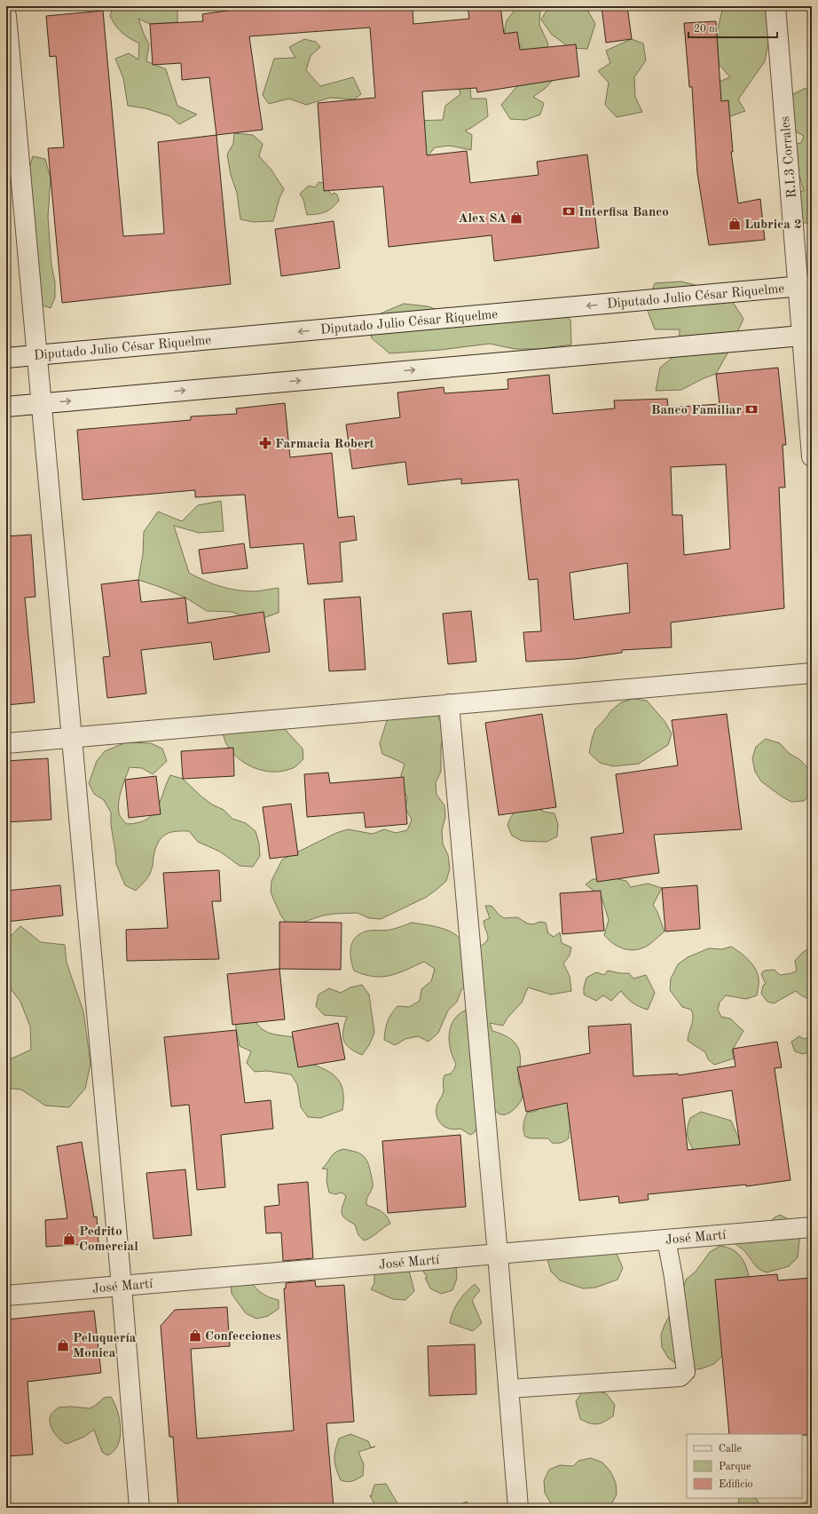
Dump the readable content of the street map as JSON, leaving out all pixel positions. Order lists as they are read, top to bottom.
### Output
{
  "streets": {
    "street": ["R.I.3 Corrales", "Diputado Julio César Riquelme", "José Martí"]
  },
  "crossings": [
    ["R.I.3 Corrales", "Diputado Julio César Riquelme"]
  ],
  "places": {
    "bank": ["Interfisa Banco", "Banco Familiar"],
    "shop": [
      "Alex SA",
      "Lubrica 2",
      "Pedrito Comercial",
      "Confecciones",
      "Peluquería Monica"
    ],
    "pharmacy": ["Farmacia Robert"]
  },
  "legend": ["Calle", "Parque", "Edificio"],
  "scale_bar": "20 m"
}
